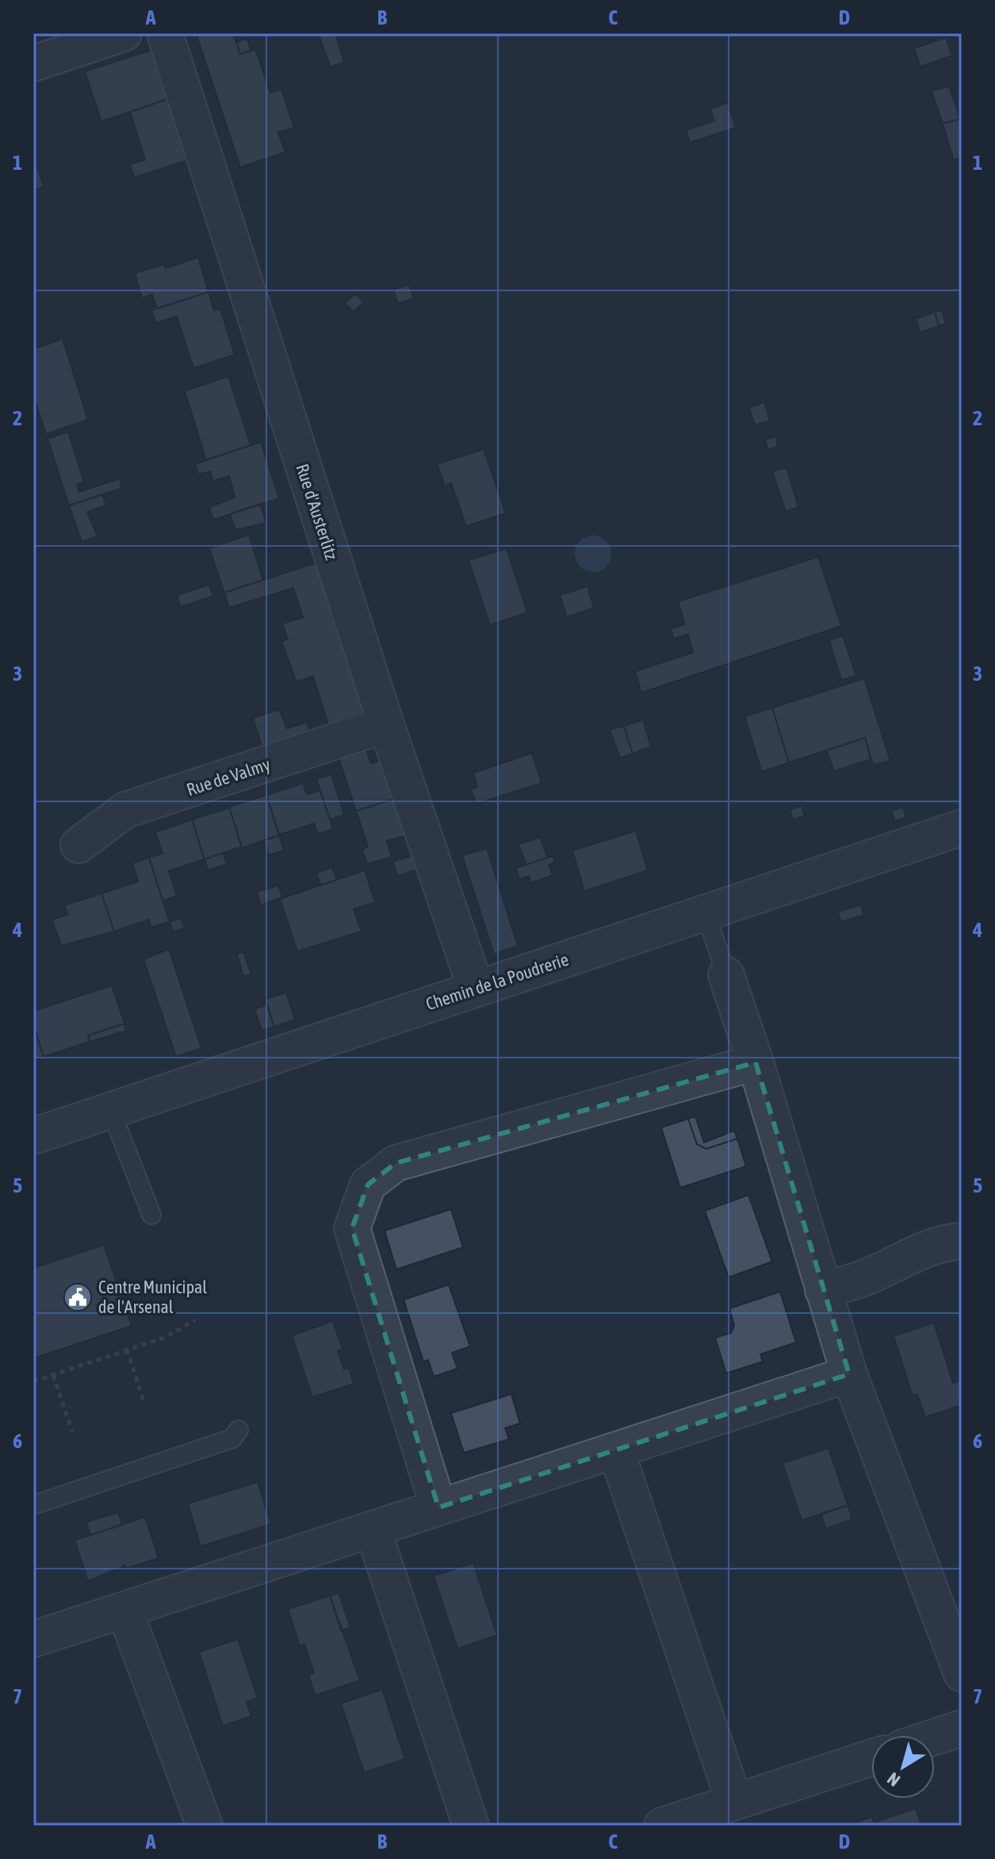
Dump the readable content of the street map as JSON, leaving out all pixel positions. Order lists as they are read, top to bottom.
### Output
{
  "streets": {
    "street": ["Rue d'Austerlitz", "Rue de Valmy", "Chemin de la Poudrerie"]
  },
  "crossings": [
    ["Rue d'Austerlitz", "Rue de Valmy"],
    ["Rue d'Austerlitz", "Chemin de la Poudrerie"]
  ],
  "places": {
    "public building": ["Centre Municipal de l'Arsenal"]
  },
  "north": "bottom left",
  "grid": {
    "columns": [
      "A",
      "B",
      "C",
      "D"
    ],
    "rows": [
      "1",
      "2",
      "3",
      "4",
      "5",
      "6",
      "7"
    ]
  }
}
